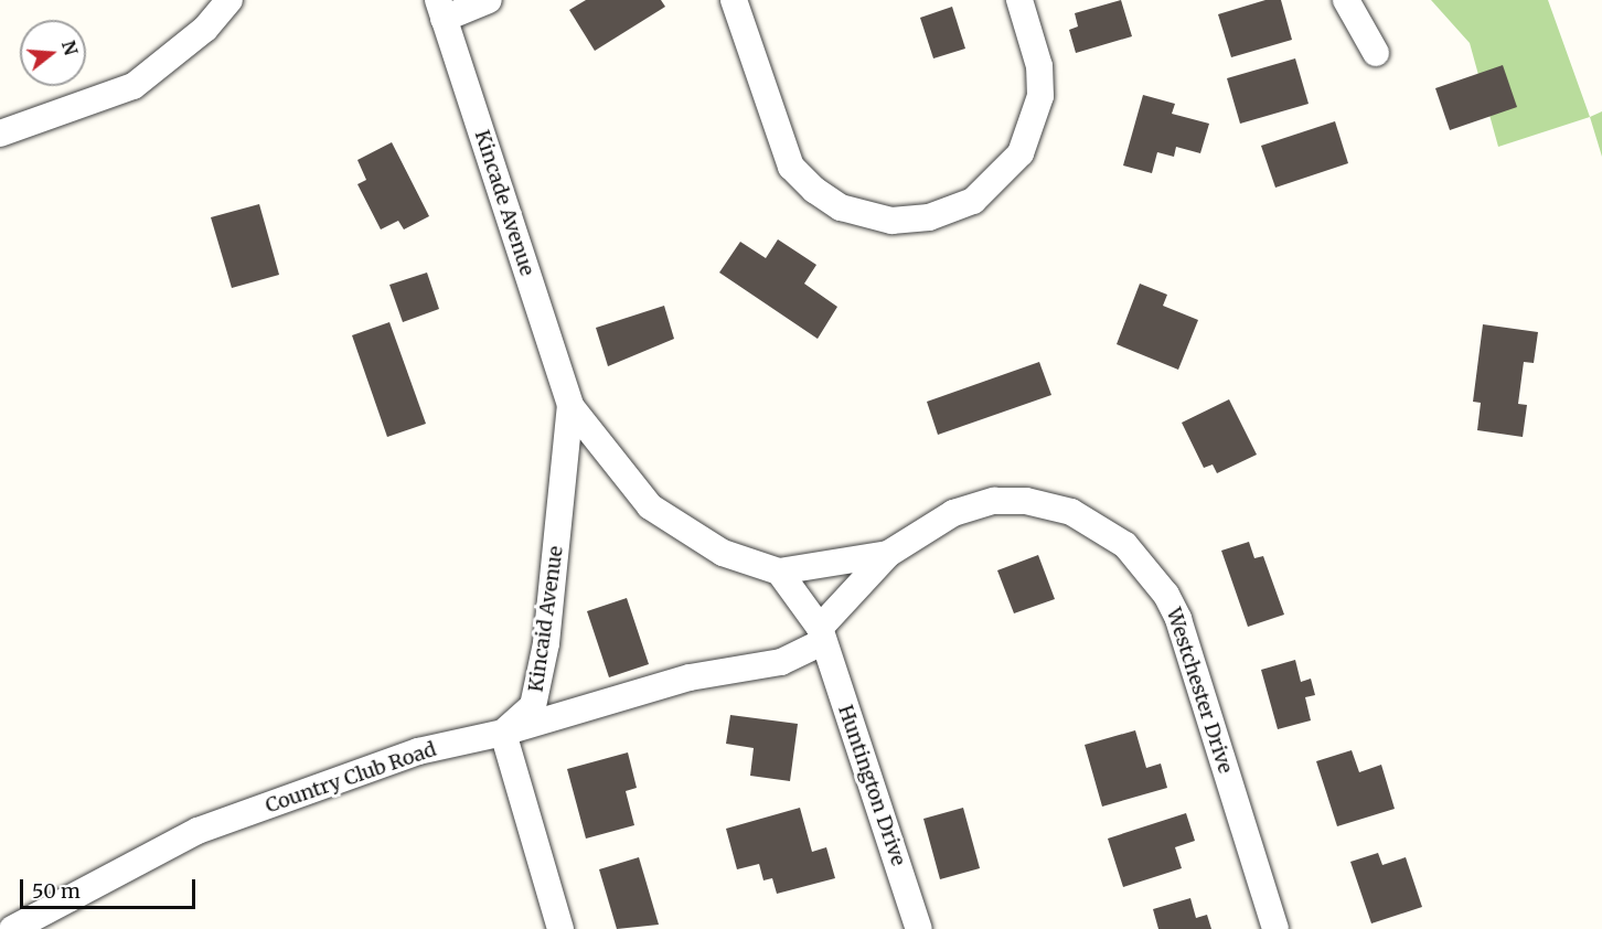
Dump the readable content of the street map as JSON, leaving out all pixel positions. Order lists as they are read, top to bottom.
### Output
{
  "streets": {
    "street": [
      "Kincade Avenue",
      "Kincaid Avenue",
      "Westchester Drive",
      "Country Club Road",
      "Huntington Drive"
    ]
  },
  "crossings": [
    ["Kincade Avenue", "Kincaid Avenue"],
    ["Kincaid Avenue", "Country Club Road"],
    ["Westchester Drive", "Country Club Road"],
    ["Westchester Drive", "Huntington Drive"],
    ["Country Club Road", "Huntington Drive"]
  ],
  "scale_bar": "50 m",
  "north": "right"
}
